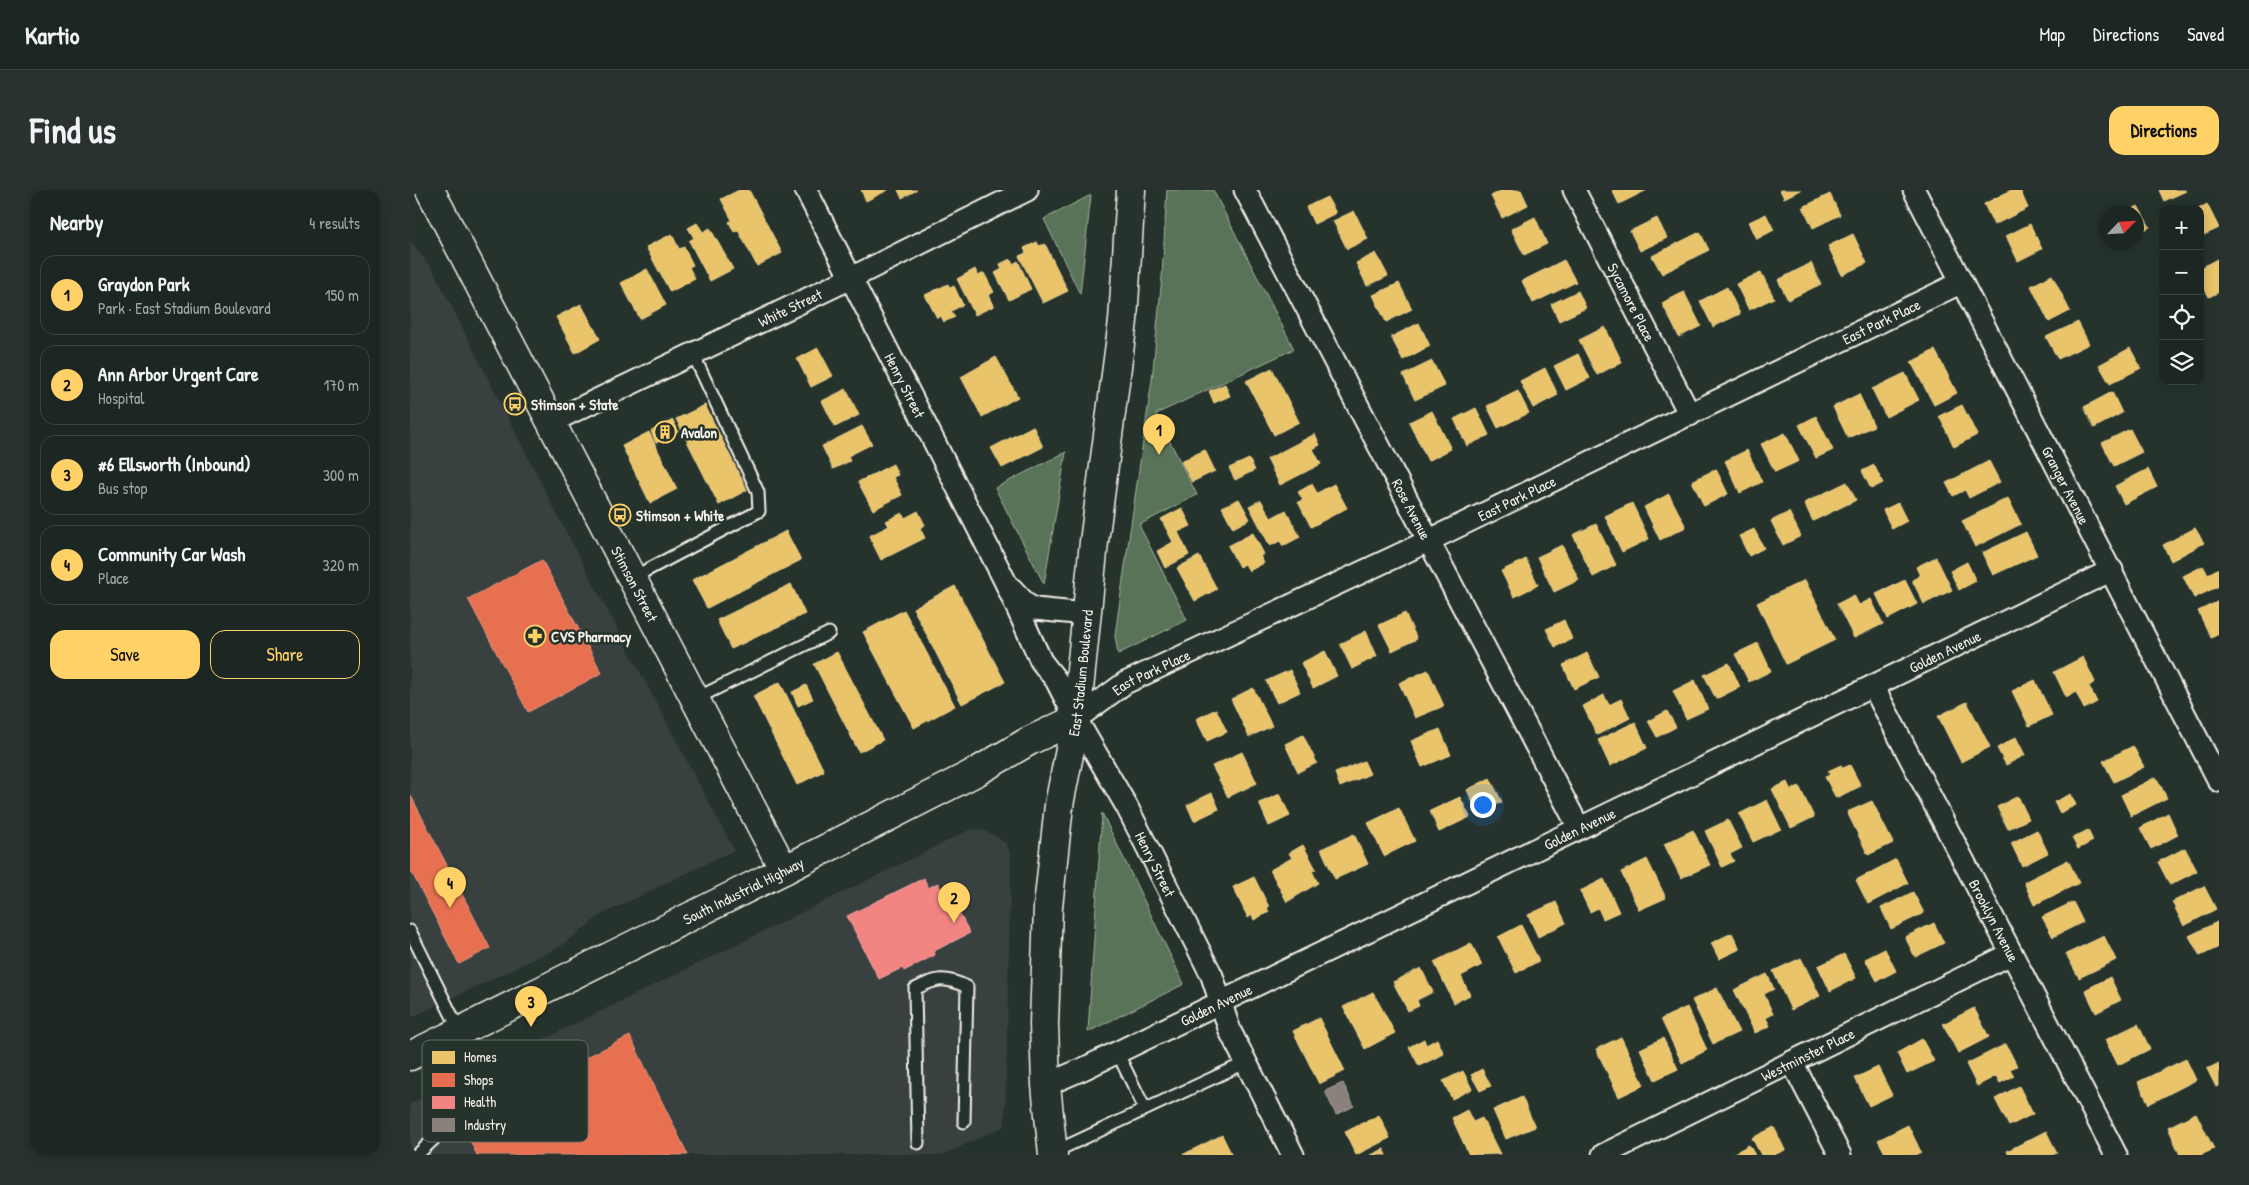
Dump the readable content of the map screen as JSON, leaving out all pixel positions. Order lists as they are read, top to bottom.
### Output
{
  "streets": {
    "street": [
      "Sycamore Place",
      "White Street",
      "East Park Place",
      "Henry Street",
      "Granger Avenue",
      "Rose Avenue",
      "Stimson Street",
      "Golden Avenue",
      "East Stadium Boulevard",
      "South Industrial Highway",
      "Brooklyn Avenue",
      "Westminster Place"
    ]
  },
  "crossings": [
    ["Sycamore Place", "East Park Place"],
    ["White Street", "Henry Street"],
    ["White Street", "Stimson Street"],
    ["East Park Place", "Henry Street"],
    ["East Park Place", "Granger Avenue"],
    ["East Park Place", "Rose Avenue"],
    ["East Park Place", "East Stadium Boulevard"],
    ["East Park Place", "South Industrial Highway"],
    ["Henry Street", "Golden Avenue"],
    ["Henry Street", "East Stadium Boulevard"],
    ["Henry Street", "South Industrial Highway"],
    ["Granger Avenue", "Golden Avenue"],
    ["Rose Avenue", "Golden Avenue"],
    ["Stimson Street", "South Industrial Highway"],
    ["Golden Avenue", "East Stadium Boulevard"],
    ["Golden Avenue", "Brooklyn Avenue"],
    ["East Stadium Boulevard", "South Industrial Highway"],
    ["Brooklyn Avenue", "Westminster Place"]
  ],
  "places": {
    "bus stop": ["Stimson + State", "Stimson + White"],
    "building": ["Avalon"],
    "pharmacy": ["CVS Pharmacy"]
  },
  "legend": [
    "Homes",
    "Shops",
    "Health",
    "Industry"
  ],
  "north": "top right",
  "page": {
    "header": "Kartio",
    "nav": ["Map", "Directions", "Saved"],
    "buttons": [
      "Directions",
      ["Save", "Share"]
    ],
    "title": "Find us",
    "heading": ["Nearby", "4 results"],
    "map_buttons": ["+", "−"],
    "list": [
      {
        "mark": "1",
        "name": "Graydon Park",
        "note": "Park · East Stadium Boulevard",
        "value": "150 m"
      },
      {
        "mark": "2",
        "name": "Ann Arbor Urgent Care",
        "note": "Hospital",
        "value": "170 m"
      },
      {
        "mark": "3",
        "name": "#6 Ellsworth (Inbound)",
        "note": "Bus stop",
        "value": "300 m"
      },
      {
        "mark": "4",
        "name": "Community Car Wash",
        "note": "Place",
        "value": "320 m"
      }
    ],
    "pins": [
      "1",
      "4",
      "2",
      "3"
    ]
  }
}
